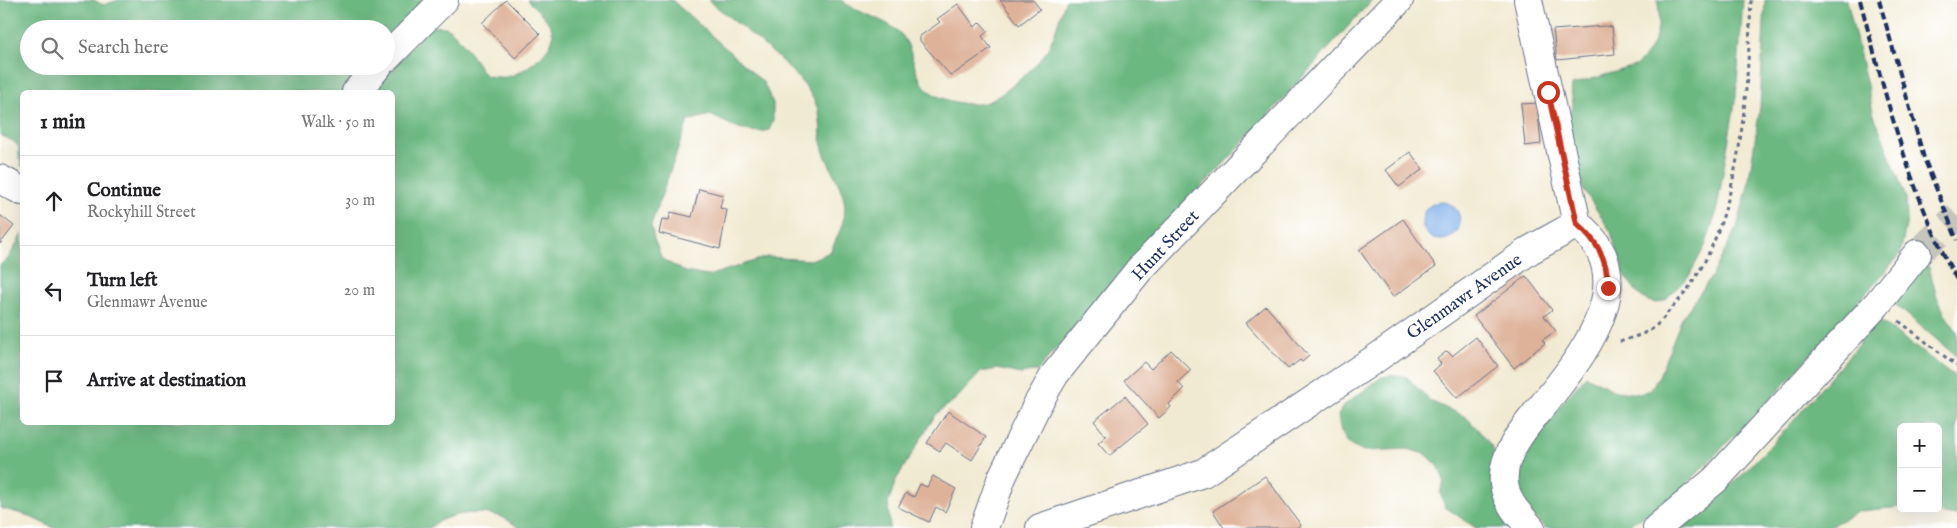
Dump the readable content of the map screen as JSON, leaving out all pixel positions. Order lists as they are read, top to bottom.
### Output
{
  "streets": {
    "street": ["Hunt Street", "Glenmawr Avenue"]
  },
  "page": {
    "search": "Search here",
    "heading": ["1 min", "Walk · 50 m"],
    "list": [
      ["Continue", "Rockyhill Street", "30 m"],
      ["Turn left", "Glenmawr Avenue", "20 m"],
      "Arrive at destination"
    ],
    "map_buttons": ["+", "−"]
  }
}
